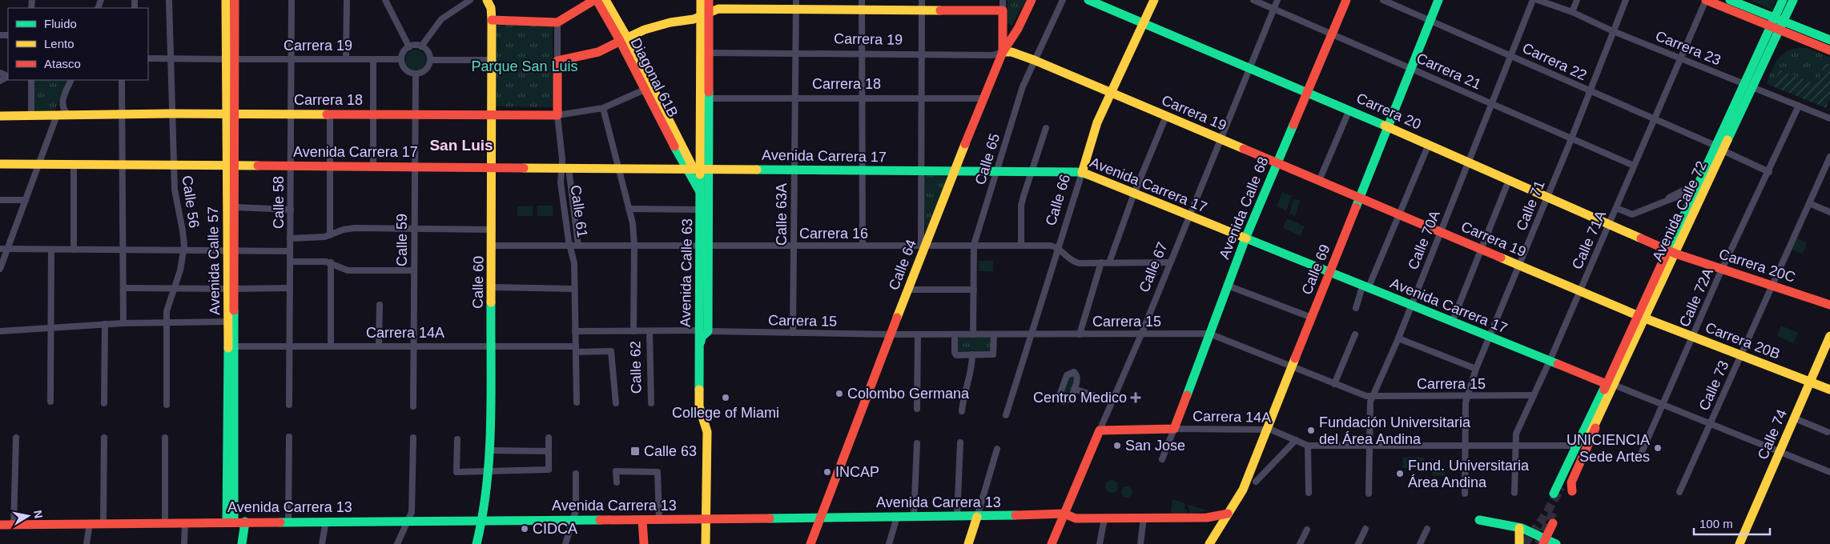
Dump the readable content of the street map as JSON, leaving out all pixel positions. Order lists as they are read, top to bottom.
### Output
{
  "streets": {
    "main road": [
      "Carrera 19",
      "Diagonal 61B",
      "Carrera 18",
      "Carrera 20",
      "Avenida Carrera 17",
      "Calle 66",
      "Avenida Calle 68",
      "Calle 61",
      "Avenida Calle 72",
      "Avenida Calle 57",
      "Calle 64",
      "Carrera 20C",
      "Calle 67",
      "Calle 69",
      "Avenida Calle 63",
      "Calle 60",
      "Carrera 14A",
      "Carrera 20B",
      "Calle 74",
      "Avenida Carrera 13"
    ],
    "street": [
      "Carrera 23",
      "Carrera 22",
      "Carrera 21",
      "Calle 65",
      "Calle 56",
      "Calle 58",
      "Calle 71",
      "Calle 63A",
      "Carrera 16",
      "Calle 59",
      "Calle 70A",
      "Calle 71A",
      "Calle 72A",
      "Carrera 15",
      "Calle 62",
      "Calle 73"
    ]
  },
  "crossings": [
    ["Carrera 19", "Calle 65"],
    ["Carrera 19", "Calle 66"],
    ["Carrera 19", "Calle 56"],
    ["Carrera 19", "Calle 58"],
    ["Carrera 19", "Calle 71"],
    ["Carrera 19", "Avenida Calle 68"],
    ["Carrera 19", "Avenida Calle 72"],
    ["Carrera 19", "Calle 63A"],
    ["Carrera 19", "Calle 59"],
    ["Carrera 19", "Calle 70A"],
    ["Carrera 19", "Calle 71A"],
    ["Carrera 19", "Avenida Calle 57"],
    ["Carrera 19", "Calle 64"],
    ["Carrera 19", "Calle 67"],
    ["Carrera 19", "Calle 69"],
    ["Carrera 19", "Avenida Calle 63"],
    ["Carrera 19", "Carrera 20B"],
    ["Carrera 23", "Calle 71"],
    ["Carrera 23", "Avenida Calle 72"],
    ["Carrera 23", "Calle 71A"],
    ["Carrera 23", "Calle 72A"],
    ["Carrera 22", "Calle 71"],
    ["Carrera 22", "Avenida Calle 72"],
    ["Carrera 22", "Calle 70A"],
    ["Carrera 22", "Calle 71A"],
    ["Carrera 22", "Calle 69"],
    ["Carrera 22", "Calle 72A"],
    ["Carrera 21", "Calle 71"],
    ["Carrera 21", "Avenida Calle 68"],
    ["Carrera 21", "Calle 70A"],
    ["Carrera 21", "Calle 71A"],
    ["Carrera 21", "Calle 67"],
    ["Carrera 21", "Calle 69"],
    ["Diagonal 61B", "Carrera 18"],
    ["Diagonal 61B", "Avenida Carrera 17"],
    ["Diagonal 61B", "Avenida Calle 63"],
    ["Carrera 18", "Calle 56"],
    ["Carrera 18", "Calle 58"],
    ["Carrera 18", "Calle 61"],
    ["Carrera 18", "Calle 63A"],
    ["Carrera 18", "Calle 59"],
    ["Carrera 18", "Avenida Calle 57"],
    ["Carrera 18", "Calle 64"],
    ["Carrera 18", "Avenida Calle 63"],
    ["Carrera 18", "Calle 60"],
    ["Carrera 20", "Calle 66"],
    ["Carrera 20", "Calle 71"],
    ["Carrera 20", "Avenida Calle 68"],
    ["Carrera 20", "Avenida Calle 72"],
    ["Carrera 20", "Calle 70A"],
    ["Carrera 20", "Calle 71A"],
    ["Carrera 20", "Carrera 20C"],
    ["Carrera 20", "Calle 67"],
    ["Carrera 20", "Calle 69"],
    ["Avenida Carrera 17", "Calle 65"],
    ["Avenida Carrera 17", "Calle 66"],
    ["Avenida Carrera 17", "Calle 56"],
    ["Avenida Carrera 17", "Calle 58"],
    ["Avenida Carrera 17", "Calle 71"],
    ["Avenida Carrera 17", "Avenida Calle 68"],
    ["Avenida Carrera 17", "Calle 61"],
    ["Avenida Carrera 17", "Avenida Calle 72"],
    ["Avenida Carrera 17", "Calle 63A"],
    ["Avenida Carrera 17", "Calle 59"],
    ["Avenida Carrera 17", "Calle 70A"],
    ["Avenida Carrera 17", "Calle 71A"],
    ["Avenida Carrera 17", "Avenida Calle 57"],
    ["Avenida Carrera 17", "Calle 64"],
    ["Avenida Carrera 17", "Calle 67"],
    ["Avenida Carrera 17", "Calle 69"],
    ["Avenida Carrera 17", "Avenida Calle 63"],
    ["Avenida Carrera 17", "Calle 60"],
    ["Calle 65", "Carrera 16"],
    ["Calle 65", "Carrera 15"],
    ["Calle 66", "Carrera 16"],
    ["Calle 66", "Carrera 15"],
    ["Calle 58", "Carrera 14A"],
    ["Calle 71", "Carrera 15"],
    ["Calle 71", "Carrera 14A"],
    ["Avenida Calle 68", "Carrera 15"],
    ["Avenida Calle 68", "Carrera 14A"],
    ["Calle 61", "Carrera 16"],
    ["Calle 61", "Carrera 15"],
    ["Calle 61", "Carrera 14A"],
    ["Avenida Calle 72", "Carrera 20C"],
    ["Avenida Calle 72", "Carrera 20B"],
    ["Calle 63A", "Carrera 16"],
    ["Calle 63A", "Carrera 15"],
    ["Carrera 16", "Calle 64"],
    ["Carrera 16", "Avenida Calle 63"],
    ["Carrera 16", "Calle 60"],
    ["Calle 59", "Carrera 14A"],
    ["Calle 70A", "Carrera 15"],
    ["Calle 70A", "Carrera 14A"],
    ["Calle 71A", "Carrera 15"],
    ["Calle 71A", "Carrera 14A"],
    ["Avenida Calle 57", "Carrera 14A"],
    ["Avenida Calle 57", "Avenida Carrera 13"],
    ["Calle 64", "Carrera 15"],
    ["Calle 64", "Avenida Carrera 13"],
    ["Carrera 20C", "Calle 72A"],
    ["Carrera 20C", "Calle 73"],
    ["Calle 67", "Carrera 15"],
    ["Calle 67", "Carrera 14A"],
    ["Calle 67", "Avenida Carrera 13"],
    ["Calle 69", "Carrera 15"],
    ["Calle 69", "Carrera 14A"],
    ["Calle 69", "Avenida Carrera 13"],
    ["Avenida Calle 63", "Carrera 15"],
    ["Avenida Calle 63", "Avenida Carrera 13"],
    ["Calle 60", "Carrera 14A"],
    ["Calle 60", "Avenida Carrera 13"],
    ["Calle 72A", "Carrera 20B"],
    ["Carrera 15", "Calle 62"],
    ["Carrera 20B", "Calle 73"],
    ["Carrera 20B", "Calle 74"]
  ],
  "districts": ["San Luis"],
  "parks": ["Parque San Luis"],
  "places": {
    "other": [
      "Colombo Germana",
      "College of Miami",
      "Fundación Universitaria del Área Andina",
      "San Jose",
      "UNICIENCIA Sede Artes",
      "INCAP",
      "Fund. Universitaria Área Andina",
      "CIDCA"
    ],
    "health": ["Centro Medico"],
    "transit": ["Calle 63"]
  },
  "legend": ["Fluido", "Lento", "Atasco"],
  "scale_bar": "100 m",
  "north": "right"
}
